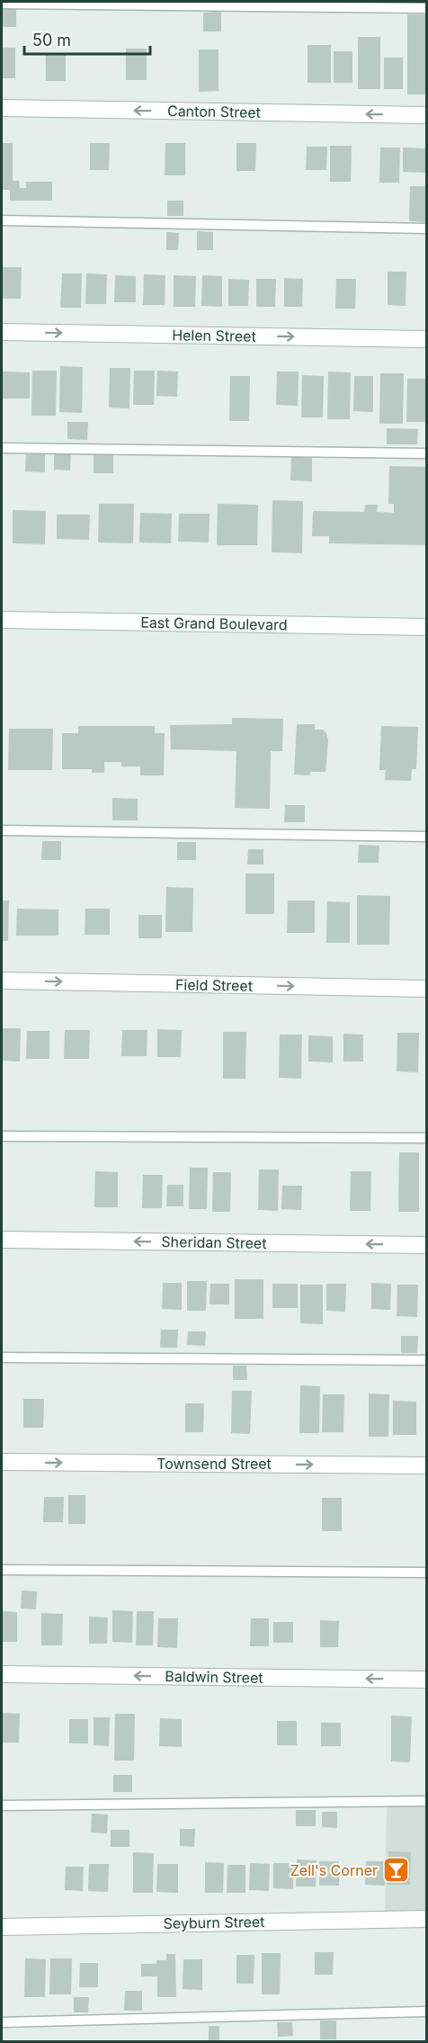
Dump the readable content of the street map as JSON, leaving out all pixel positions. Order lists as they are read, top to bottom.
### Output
{
  "streets": {
    "street": [
      "Canton Street",
      "Helen Street",
      "East Grand Boulevard",
      "Field Street",
      "Sheridan Street",
      "Townsend Street",
      "Baldwin Street",
      "Seyburn Street"
    ]
  },
  "one_way": [
    "Canton Street",
    "Helen Street",
    "Field Street",
    "Sheridan Street",
    "Townsend Street",
    "Baldwin Street"
  ],
  "places": {
    "bar": ["Zell's Corner"]
  },
  "scale_bar": "50 m"
}
